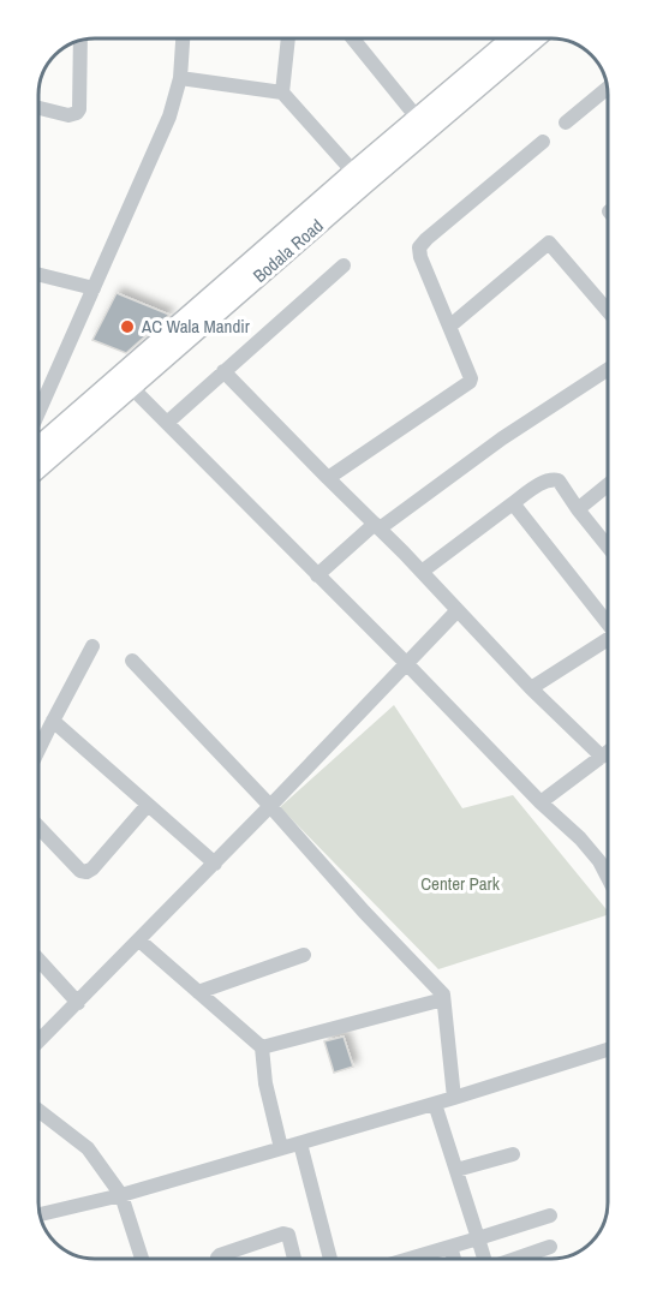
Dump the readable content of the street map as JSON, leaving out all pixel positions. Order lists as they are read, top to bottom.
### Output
{
  "streets": {
    "main road": ["Bodala Road"]
  },
  "parks": ["Center Park"],
  "places": ["AC Wala Mandir"]
}
